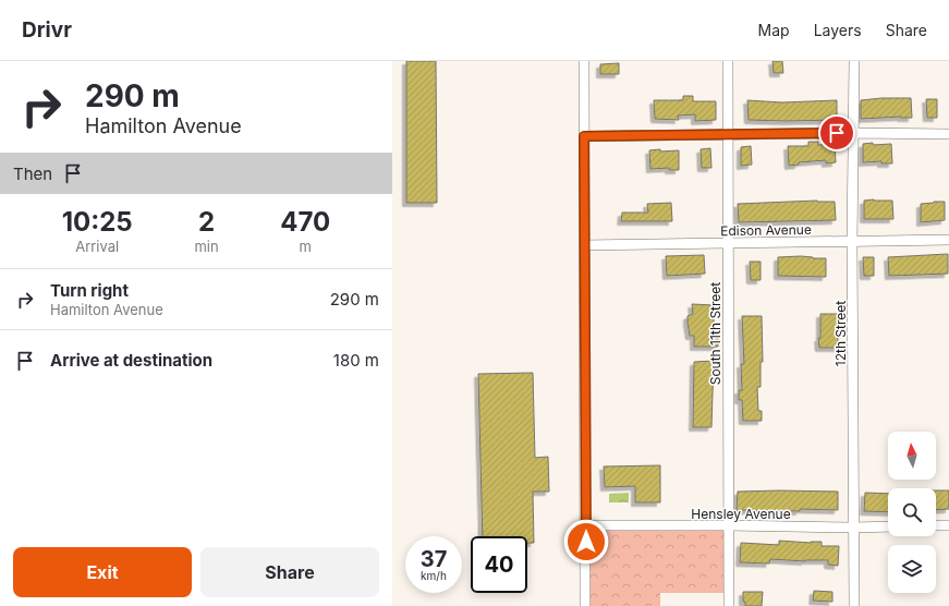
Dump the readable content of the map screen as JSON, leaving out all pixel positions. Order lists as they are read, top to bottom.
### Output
{
  "streets": {
    "street": [
      "Edison Avenue",
      "South 11th Street",
      "12th Street",
      "Hensley Avenue"
    ]
  },
  "crossings": [
    ["Edison Avenue", "South 11th Street"],
    ["Edison Avenue", "12th Street"],
    ["South 11th Street", "Hensley Avenue"],
    ["12th Street", "Hensley Avenue"]
  ],
  "north": "top",
  "page": {
    "header": "Drivr",
    "nav": ["Map", "Layers", "Share"],
    "turn": ["290 m", "Hamilton Avenue"],
    "then": "Then",
    "eta": [
      "10:25",
      "Arrival",
      "2",
      "min",
      "470",
      "m"
    ],
    "list": [
      {
        "name": "Turn right",
        "note": "Hamilton Avenue",
        "value": "290 m"
      },
      {
        "name": "Arrive at destination",
        "value": "180 m"
      }
    ],
    "speed": "37 km/h",
    "limit": "40",
    "buttons": ["Exit", "Share"]
  }
}
